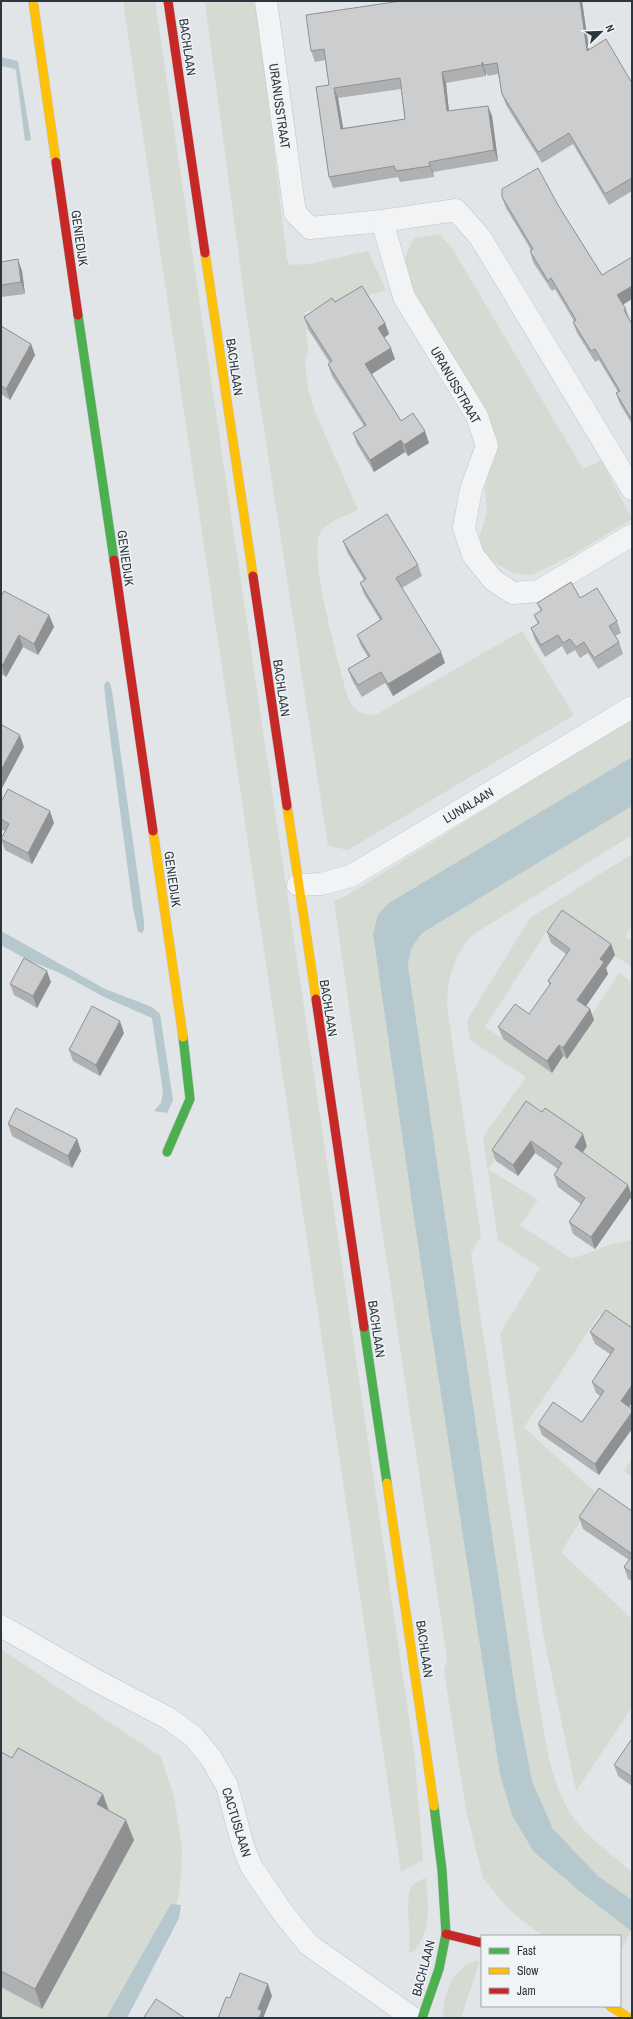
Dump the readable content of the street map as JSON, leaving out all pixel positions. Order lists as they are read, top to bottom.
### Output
{
  "streets": {
    "main road": ["BACHLAAN", "GENIEDIJK"],
    "street": ["URANUSSTRAAT", "LUNALAAN", "CACTUSLAAN"]
  },
  "crossings": [
    ["BACHLAAN", "LUNALAAN"]
  ],
  "legend": ["Fast", "Slow", "Jam"],
  "north": "top right"
}
